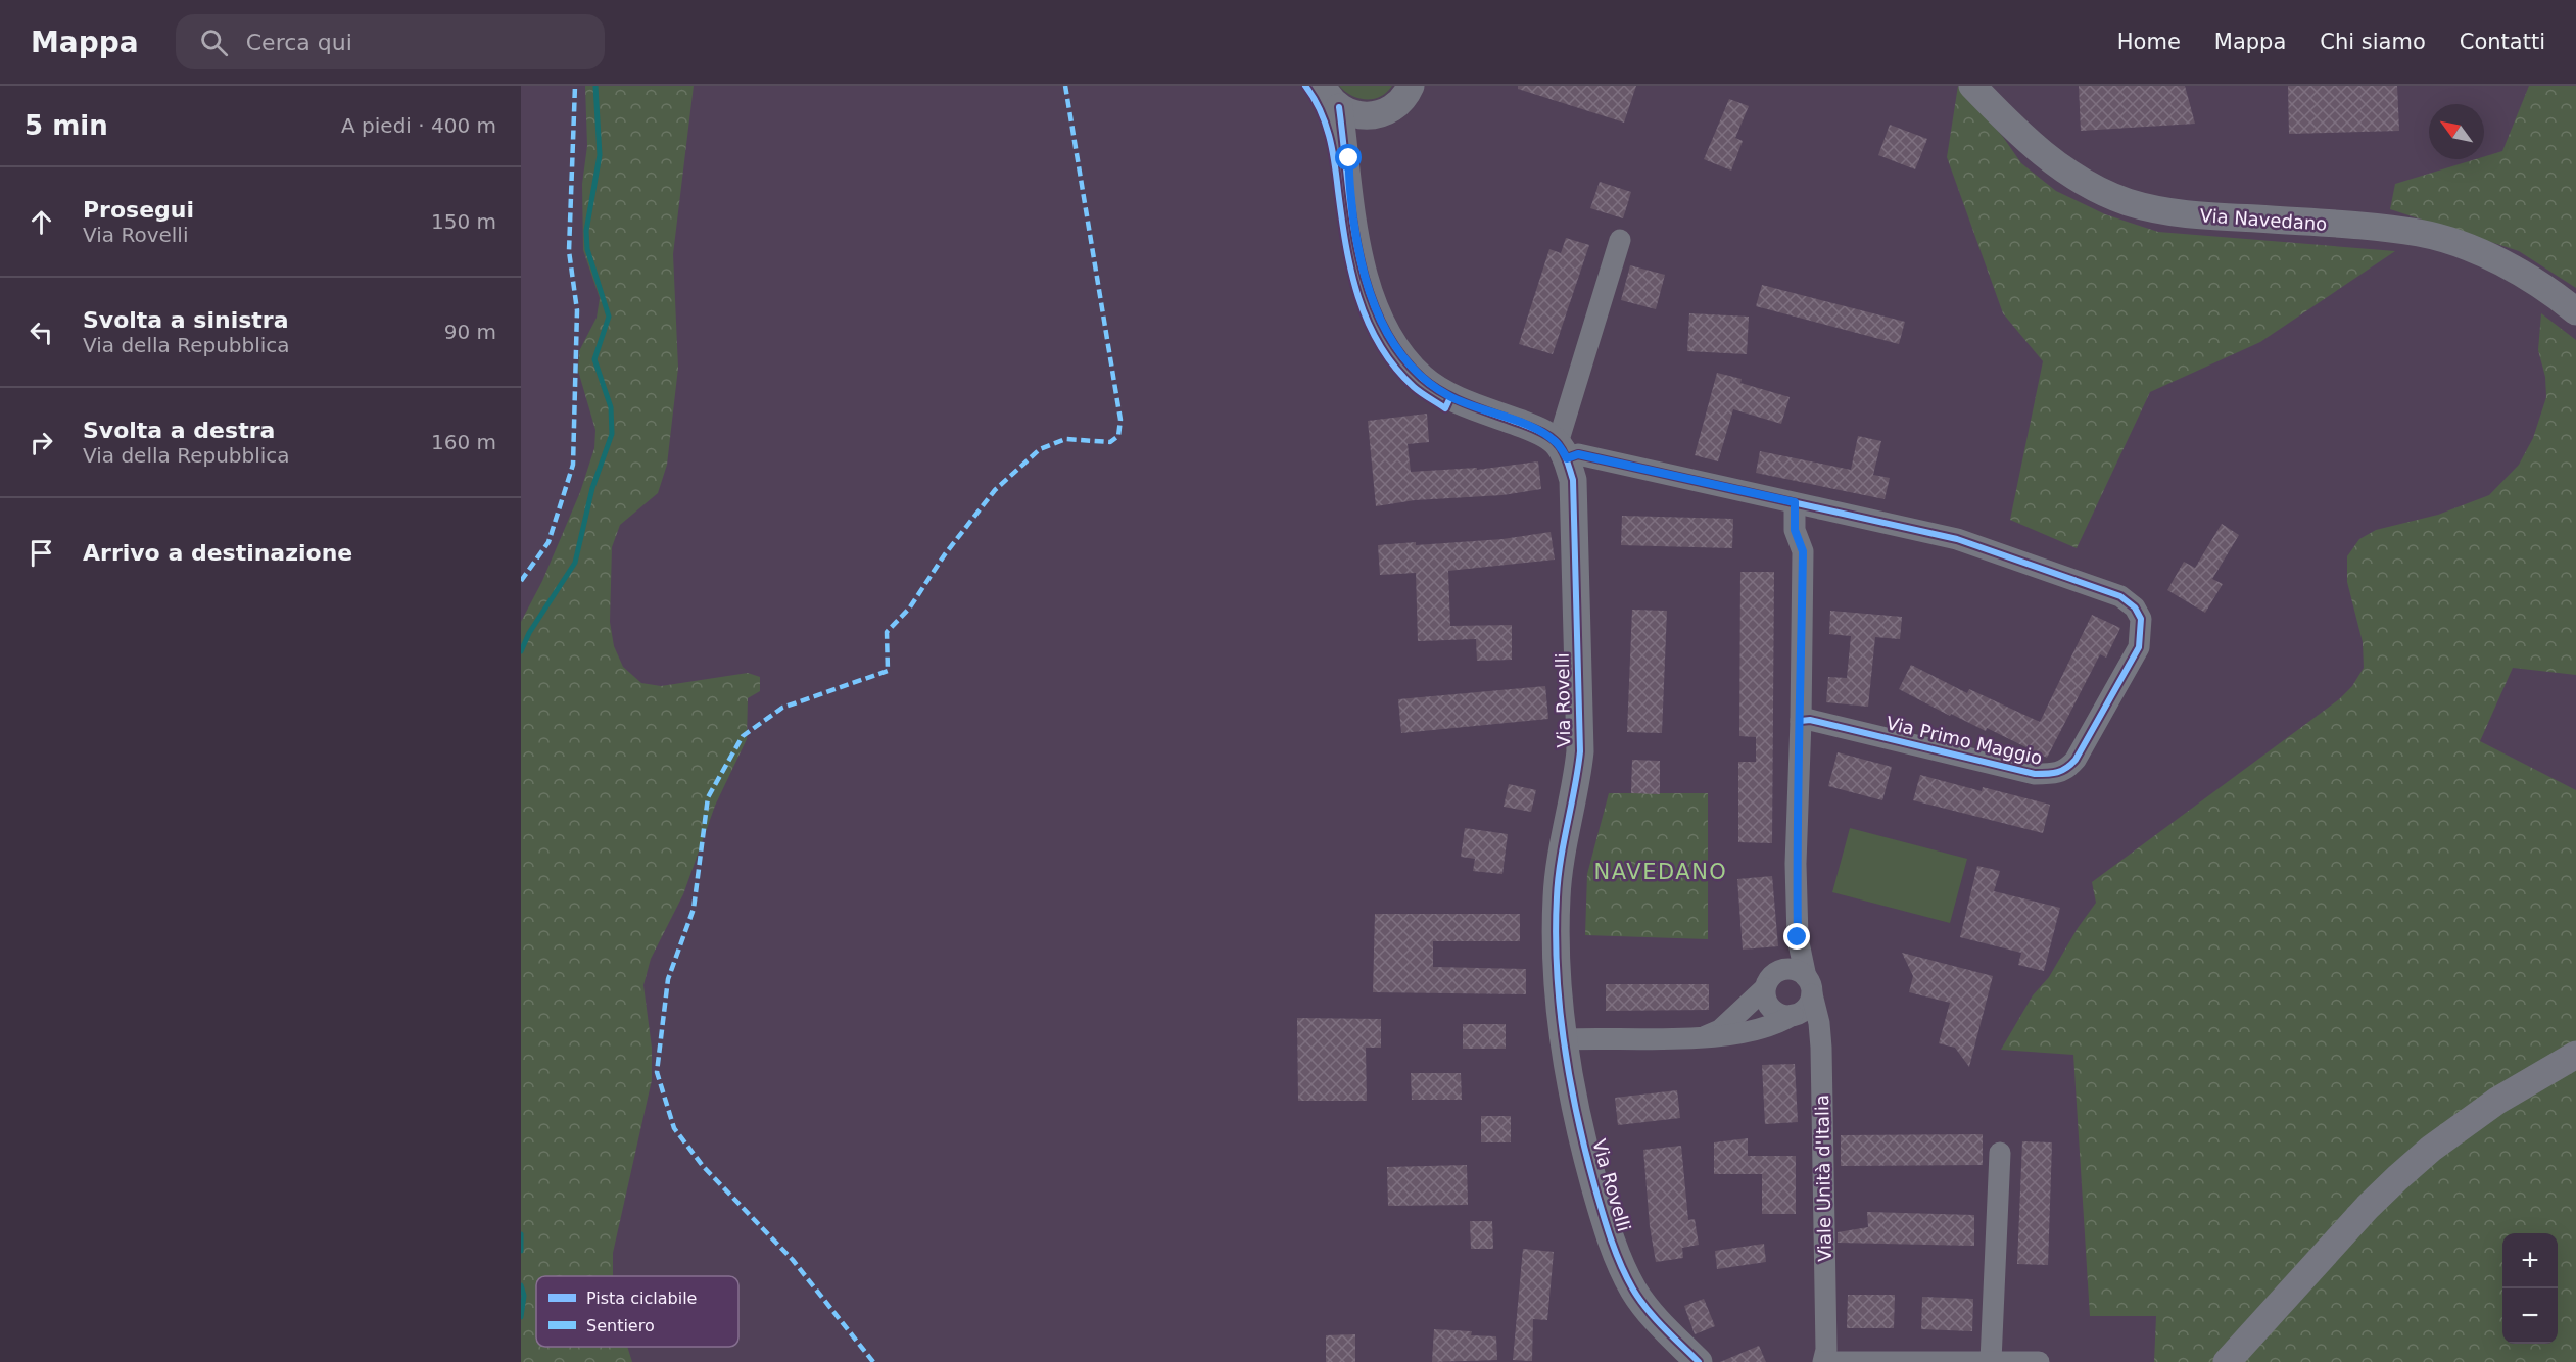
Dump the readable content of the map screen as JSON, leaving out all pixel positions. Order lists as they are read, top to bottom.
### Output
{
  "streets": {
    "street": [
      "Via Navedano",
      "Via Rovelli",
      "Via Primo Maggio",
      "Viale Unità d'Italia"
    ]
  },
  "crossings": [
    ["Via Primo Maggio", "Viale Unità d'Italia"]
  ],
  "districts": ["NAVEDANO"],
  "legend": ["Pista ciclabile", "Sentiero"],
  "north": "top left",
  "page": {
    "header": "Mappa",
    "search": "Cerca qui",
    "nav": [
      "Home",
      "Mappa",
      "Chi siamo",
      "Contatti"
    ],
    "heading": ["5 min", "A piedi · 400 m"],
    "list": [
      ["Prosegui", "Via Rovelli", "150 m"],
      ["Svolta a sinistra", "Via della Repubblica", "90 m"],
      ["Svolta a destra", "Via della Repubblica", "160 m"],
      "Arrivo a destinazione"
    ],
    "map_buttons": ["+", "−"]
  }
}
